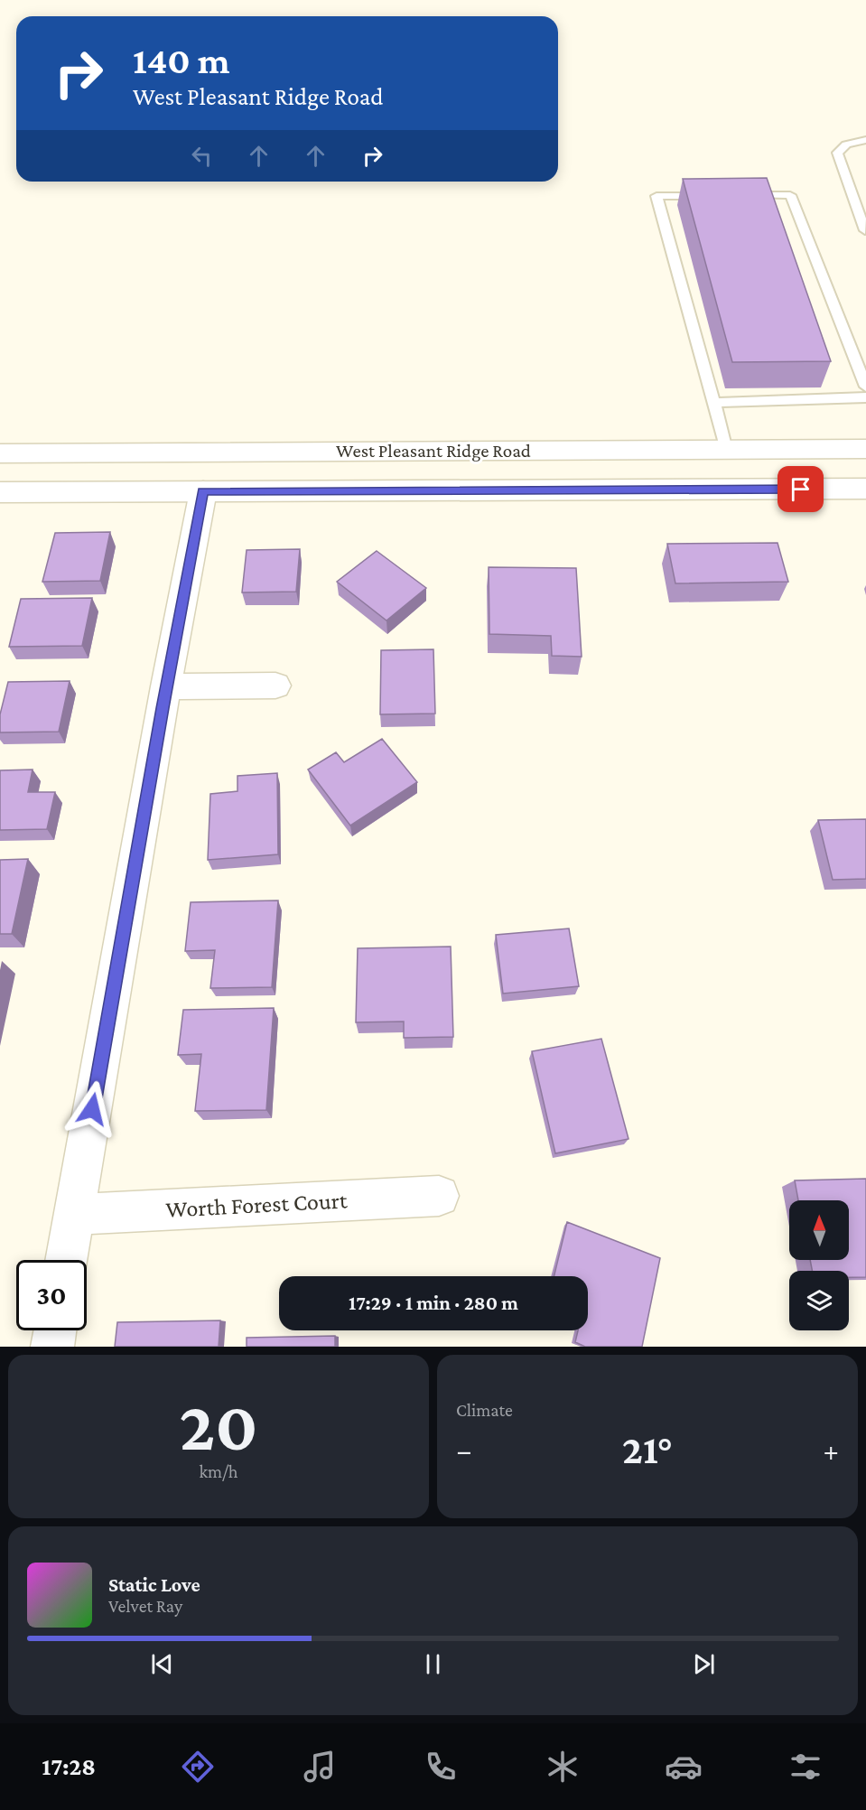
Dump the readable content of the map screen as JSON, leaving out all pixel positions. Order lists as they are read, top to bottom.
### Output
{
  "streets": {
    "main road": ["West Pleasant Ridge Road", "Worth Forest Court"]
  },
  "north": "top",
  "page": {
    "turn": ["140 m", "West Pleasant Ridge Road"],
    "limit": "30",
    "trip": "17:29 · 1 min · 280 m",
    "tile": [
      ["20", "km/h"],
      "Climate"
    ],
    "heat": ["−", "21°", "+"],
    "song": ["Static Love", "Velvet Ray"],
    "tabs": "17:28"
  }
}
